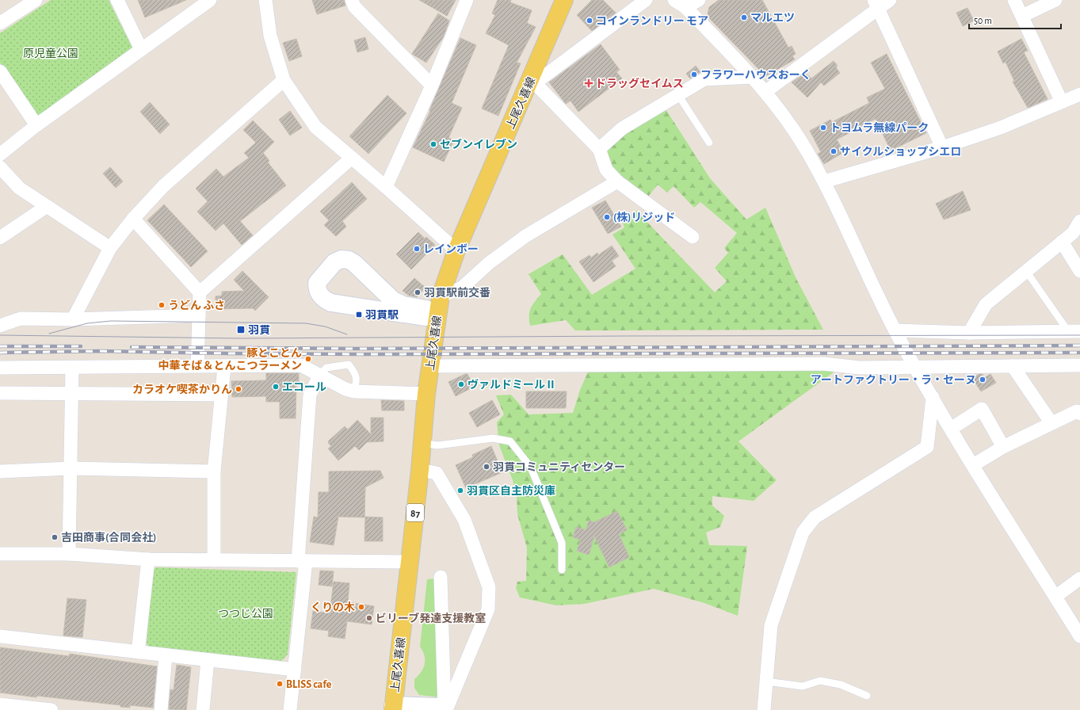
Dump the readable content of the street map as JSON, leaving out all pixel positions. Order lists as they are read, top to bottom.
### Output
{
  "streets": {
    "main road": ["上尾久喜線", "87"]
  },
  "parks": ["原児童公園", "つつじ公園"],
  "places": {
    "other": [
      "マルエツ",
      "コインランドリー モア",
      "フラワーハウスおーく",
      "トヨムラ無線パーク",
      "セブンイレブン",
      "サイクルショップシエロ",
      "(株)リジッド",
      "レインボー",
      "羽貫駅前交番",
      "うどん ふさ",
      "豚とことん 中華そば＆とんこつラーメン",
      "アートファクトリー・ラ・セーヌ",
      "ヴァルドミールⅡ",
      "エコール",
      "カラオケ喫茶かりん",
      "羽貫コミュニティセンター",
      "羽貫区自主防災庫",
      "吉田商事(合同会社)",
      "くりの木",
      "ビリーブ発達支援教室",
      "BLISS cafe"
    ],
    "health": ["ドラッグセイムス"],
    "transit": ["羽貫駅", "羽貫"]
  },
  "scale_bar": "50 m"
}
